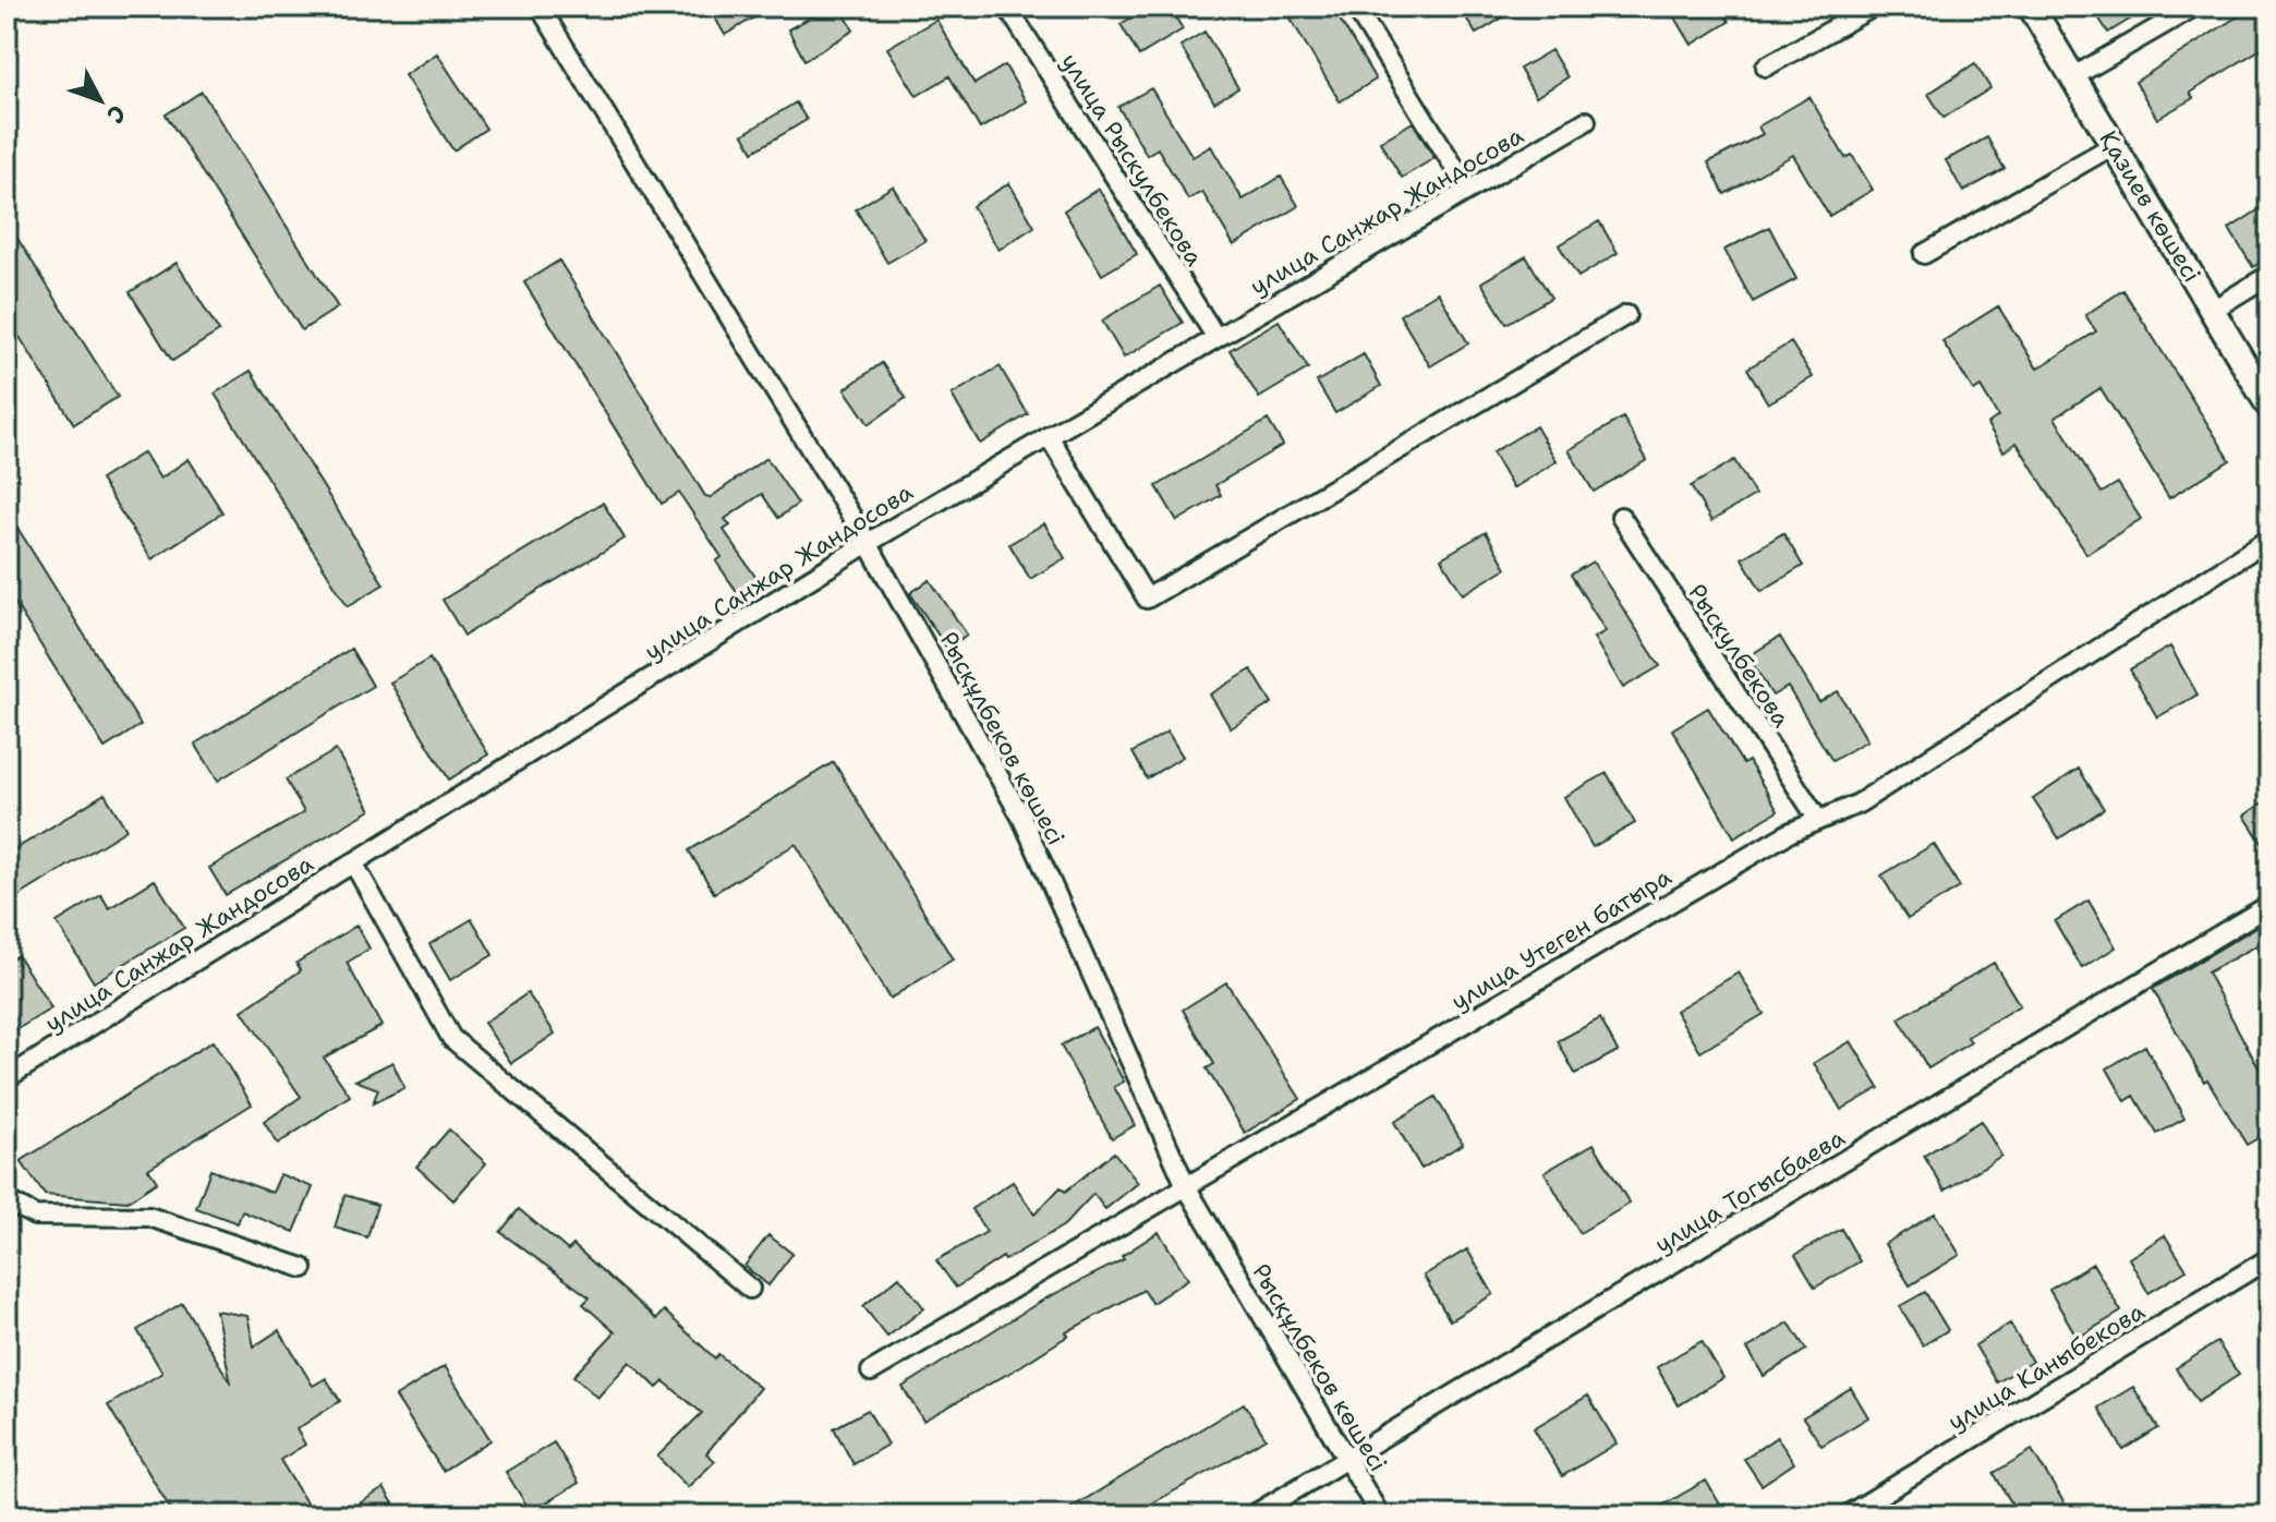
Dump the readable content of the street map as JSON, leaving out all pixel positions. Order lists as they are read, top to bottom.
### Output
{
  "streets": {
    "street": [
      "улица Рыскулбекова",
      "Қазиев көшесі",
      "улица Санжар Жандосова",
      "Рыскулбекова",
      "Рысқұлбеков көшесі",
      "улица Утеген батыра",
      "улица Тогысбаева",
      "улица Каныбекова"
    ]
  },
  "crossings": [
    ["улица Рыскулбекова", "улица Санжар Жандосова"],
    ["улица Санжар Жандосова", "Рысқұлбеков көшесі"],
    ["Рыскулбекова", "улица Утеген батыра"],
    ["Рысқұлбеков көшесі", "улица Утеген батыра"],
    ["Рысқұлбеков көшесі", "улица Тогысбаева"]
  ],
  "north": "bottom right"
}
